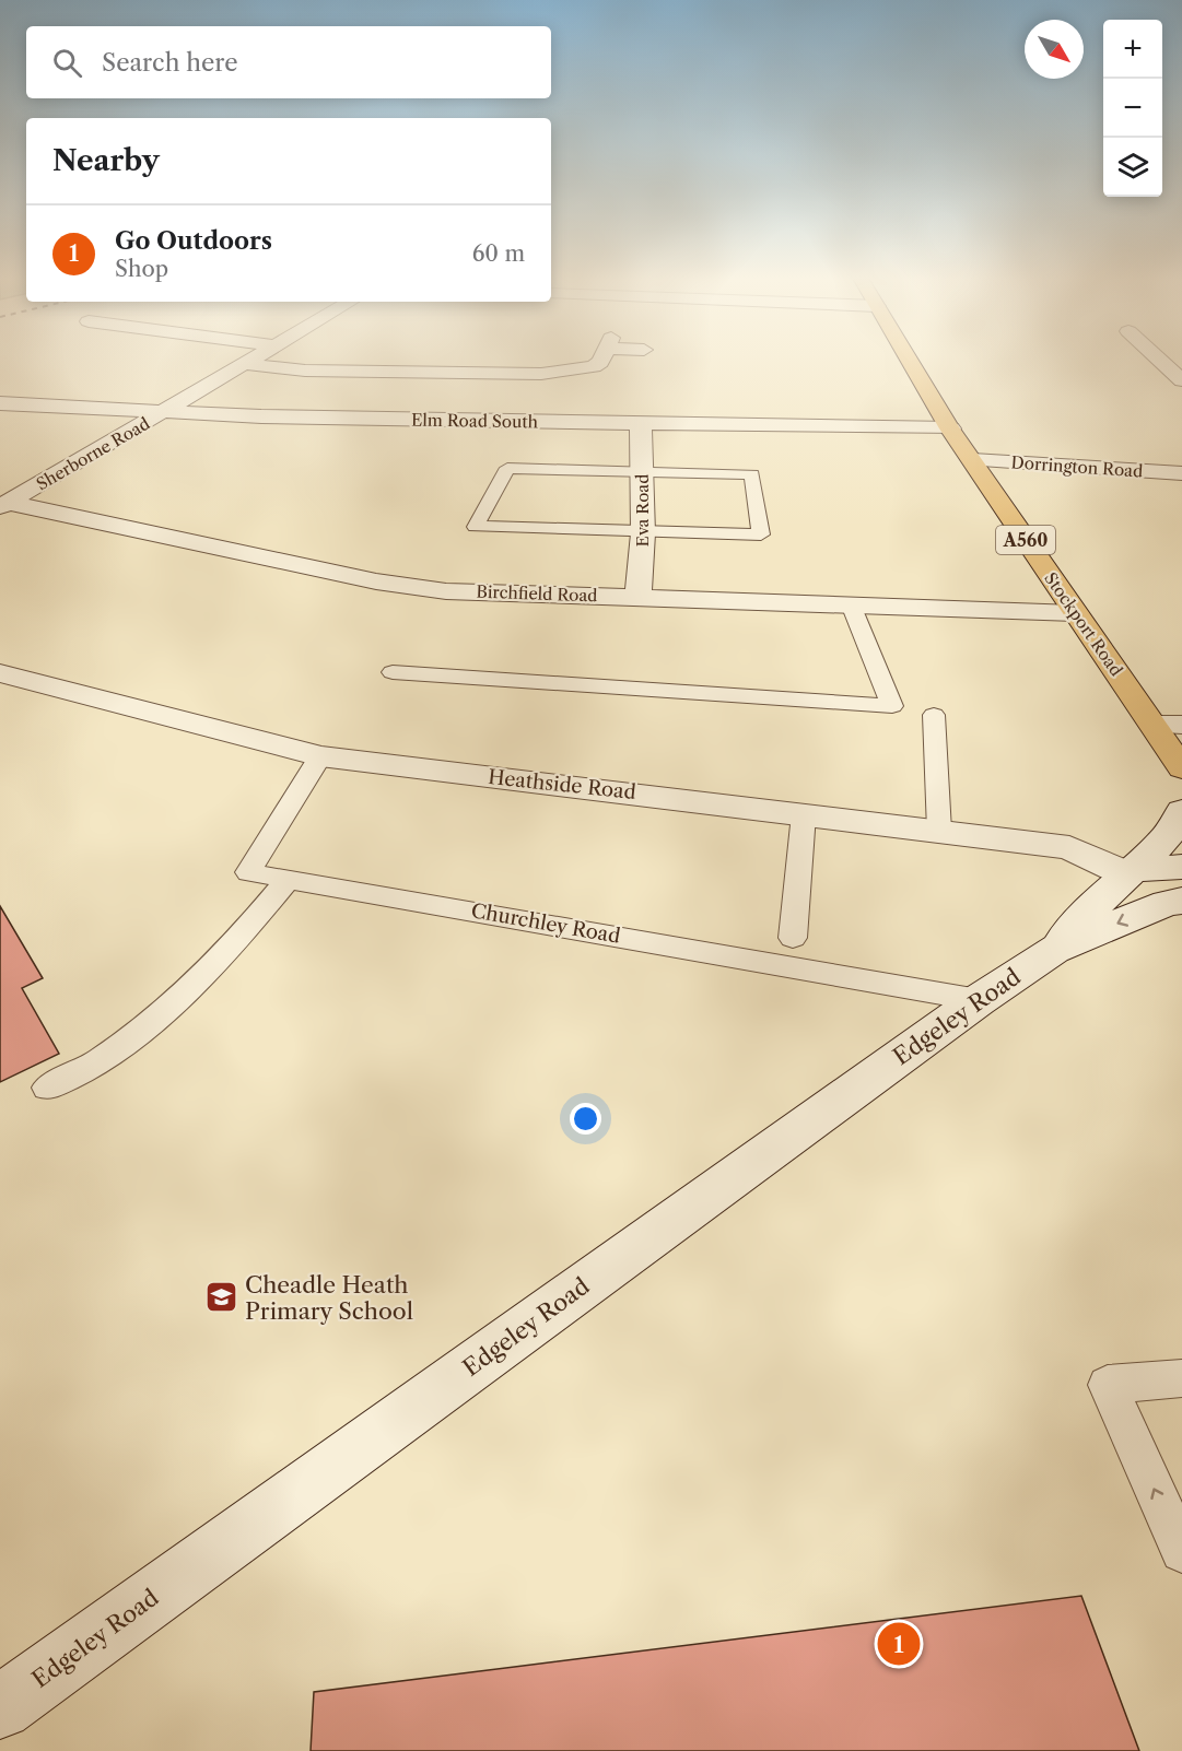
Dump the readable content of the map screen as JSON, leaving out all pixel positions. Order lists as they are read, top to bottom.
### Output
{
  "streets": {
    "main road": ["A560", "Stockport Road"],
    "street": [
      "Elm Road South",
      "Sherborne Road",
      "Dorrington Road",
      "Eva Road",
      "Birchfield Road",
      "Heathside Road",
      "Edgeley Road"
    ],
    "lane": ["Churchley Road"]
  },
  "crossings": [
    ["Elm Road South", "Sherborne Road"],
    ["Elm Road South", "Eva Road"],
    ["Elm Road South", "Stockport Road"],
    ["Sherborne Road", "Birchfield Road"],
    ["Dorrington Road", "Stockport Road"],
    ["Eva Road", "Birchfield Road"],
    ["Birchfield Road", "Stockport Road"],
    ["Heathside Road", "Churchley Road"],
    ["Heathside Road", "Edgeley Road"],
    ["Churchley Road", "Edgeley Road"]
  ],
  "places": {
    "school or university": ["Cheadle Heath Primary School"]
  },
  "north": "bottom right",
  "page": {
    "map_buttons": ["+", "−"],
    "search": "Search here",
    "heading": "Nearby",
    "list": [
      {
        "mark": "1",
        "name": "Go Outdoors",
        "note": "Shop",
        "value": "60 m"
      }
    ],
    "pins": "1"
  }
}
